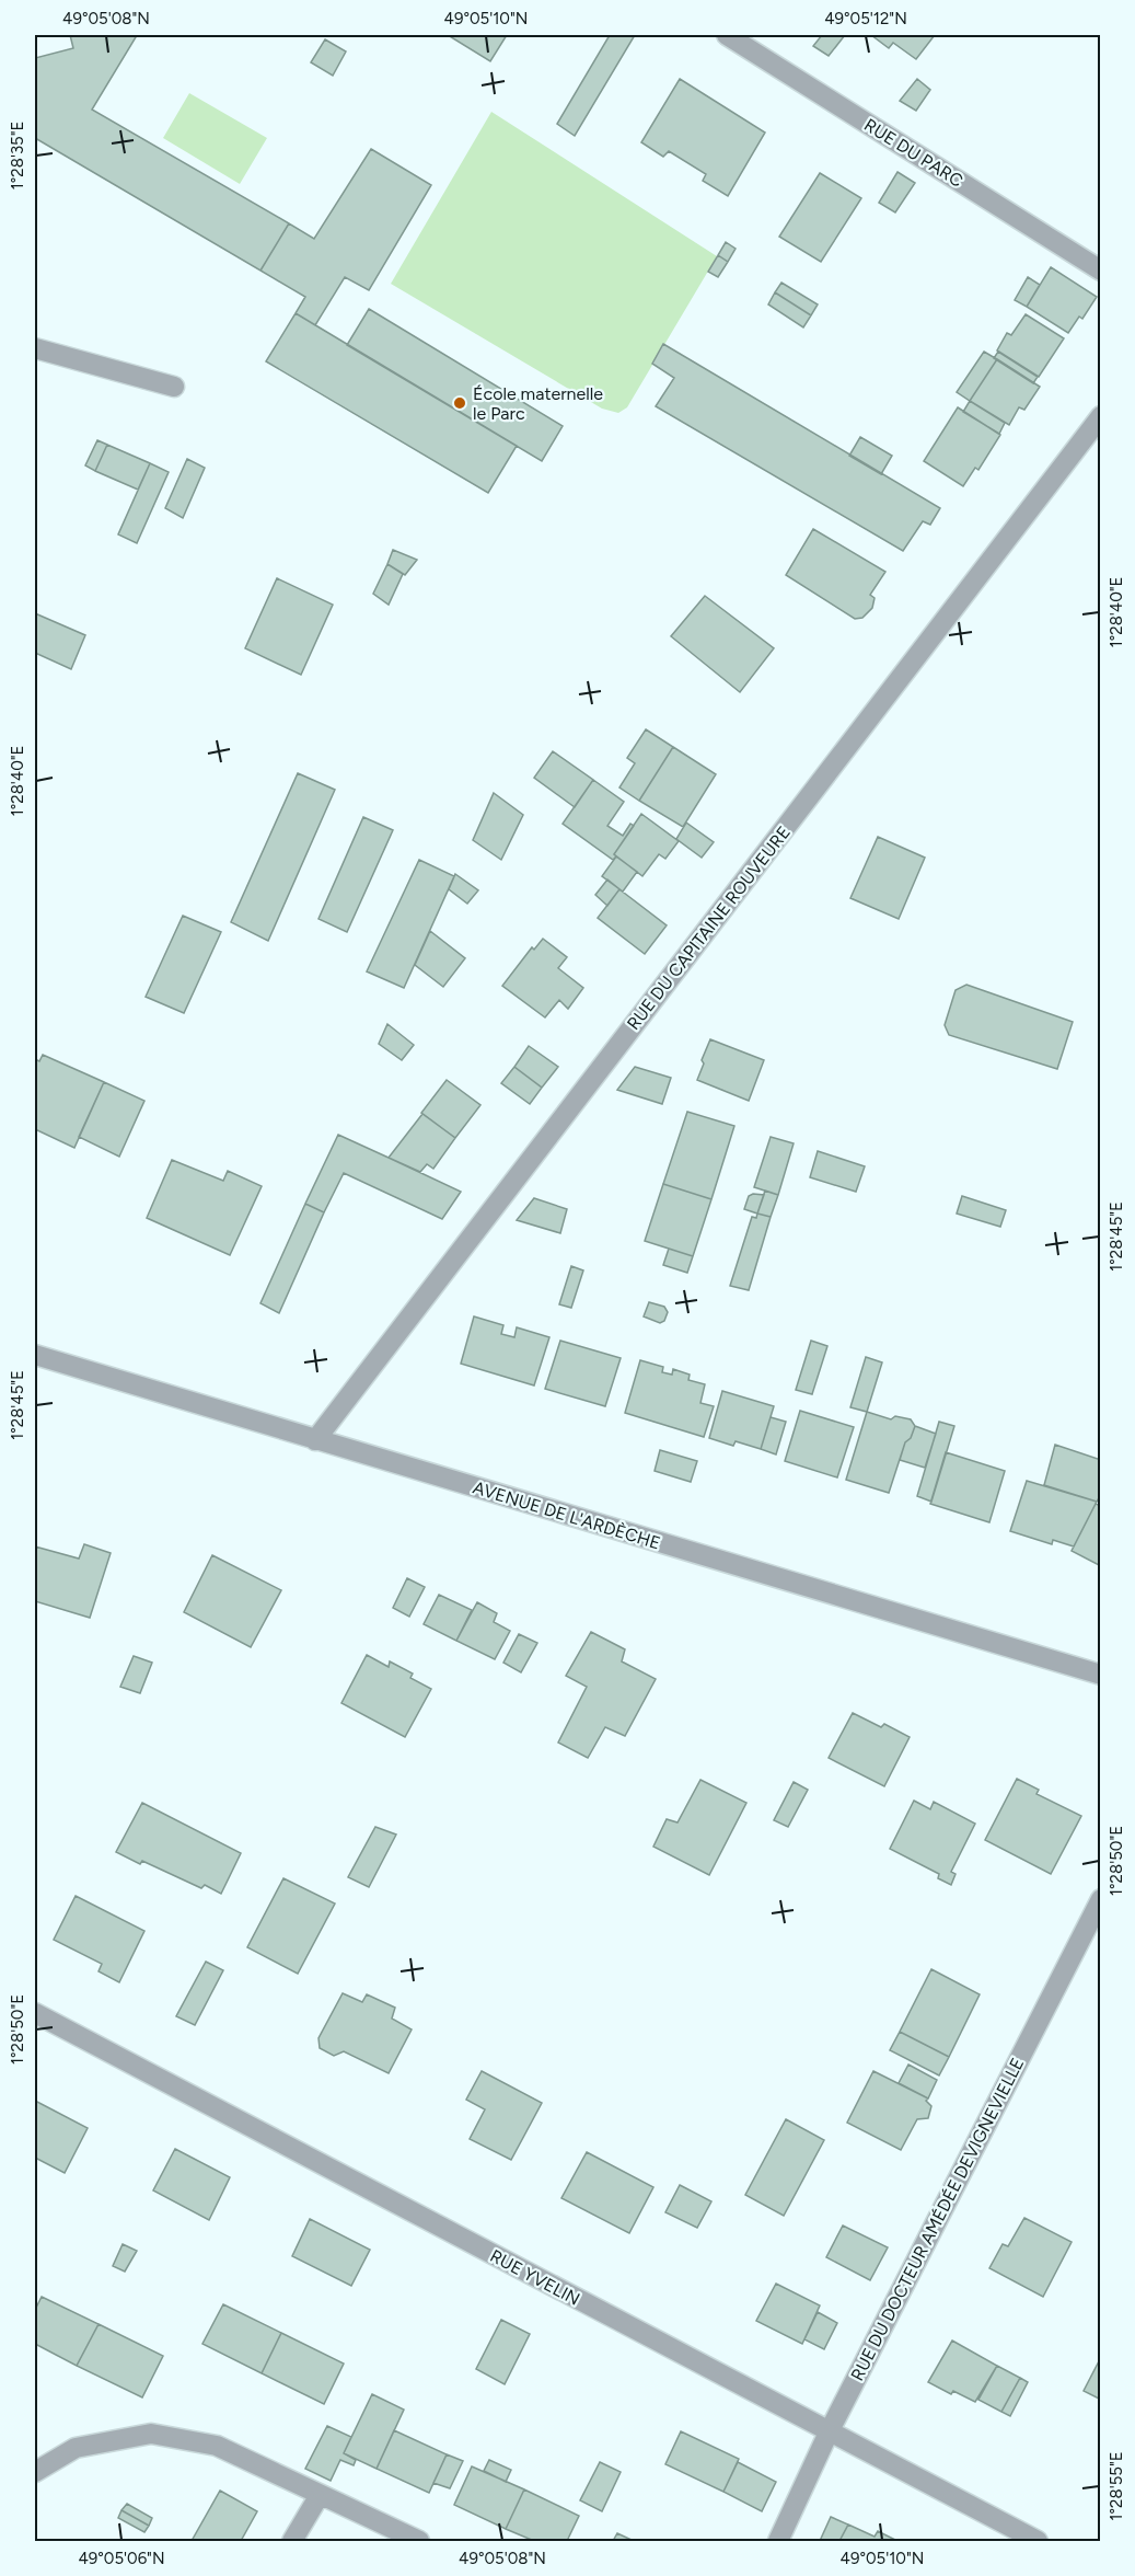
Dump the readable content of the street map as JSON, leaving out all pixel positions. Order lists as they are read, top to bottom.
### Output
{
  "streets": {
    "street": [
      "RUE DU PARC",
      "RUE DU CAPITAINE ROUVEURE",
      "AVENUE DE L'ARDÈCHE",
      "RUE DU DOCTEUR AMÉDÉE DEVIGNEVIELLE",
      "RUE YVELIN"
    ]
  },
  "crossings": [
    ["RUE DU CAPITAINE ROUVEURE", "AVENUE DE L'ARDÈCHE"],
    ["RUE DU DOCTEUR AMÉDÉE DEVIGNEVIELLE", "RUE YVELIN"]
  ],
  "places": ["École maternelle le Parc"],
  "coordinates": [
    "49°05'08\"N",
    "49°05'10\"N",
    "49°05'12\"N",
    "1°28'35\"E",
    "1°28'40\"E",
    "1°28'45\"E",
    "1°28'50\"E",
    "1°28'55\"E",
    "49°05'06\"N"
  ]
}
